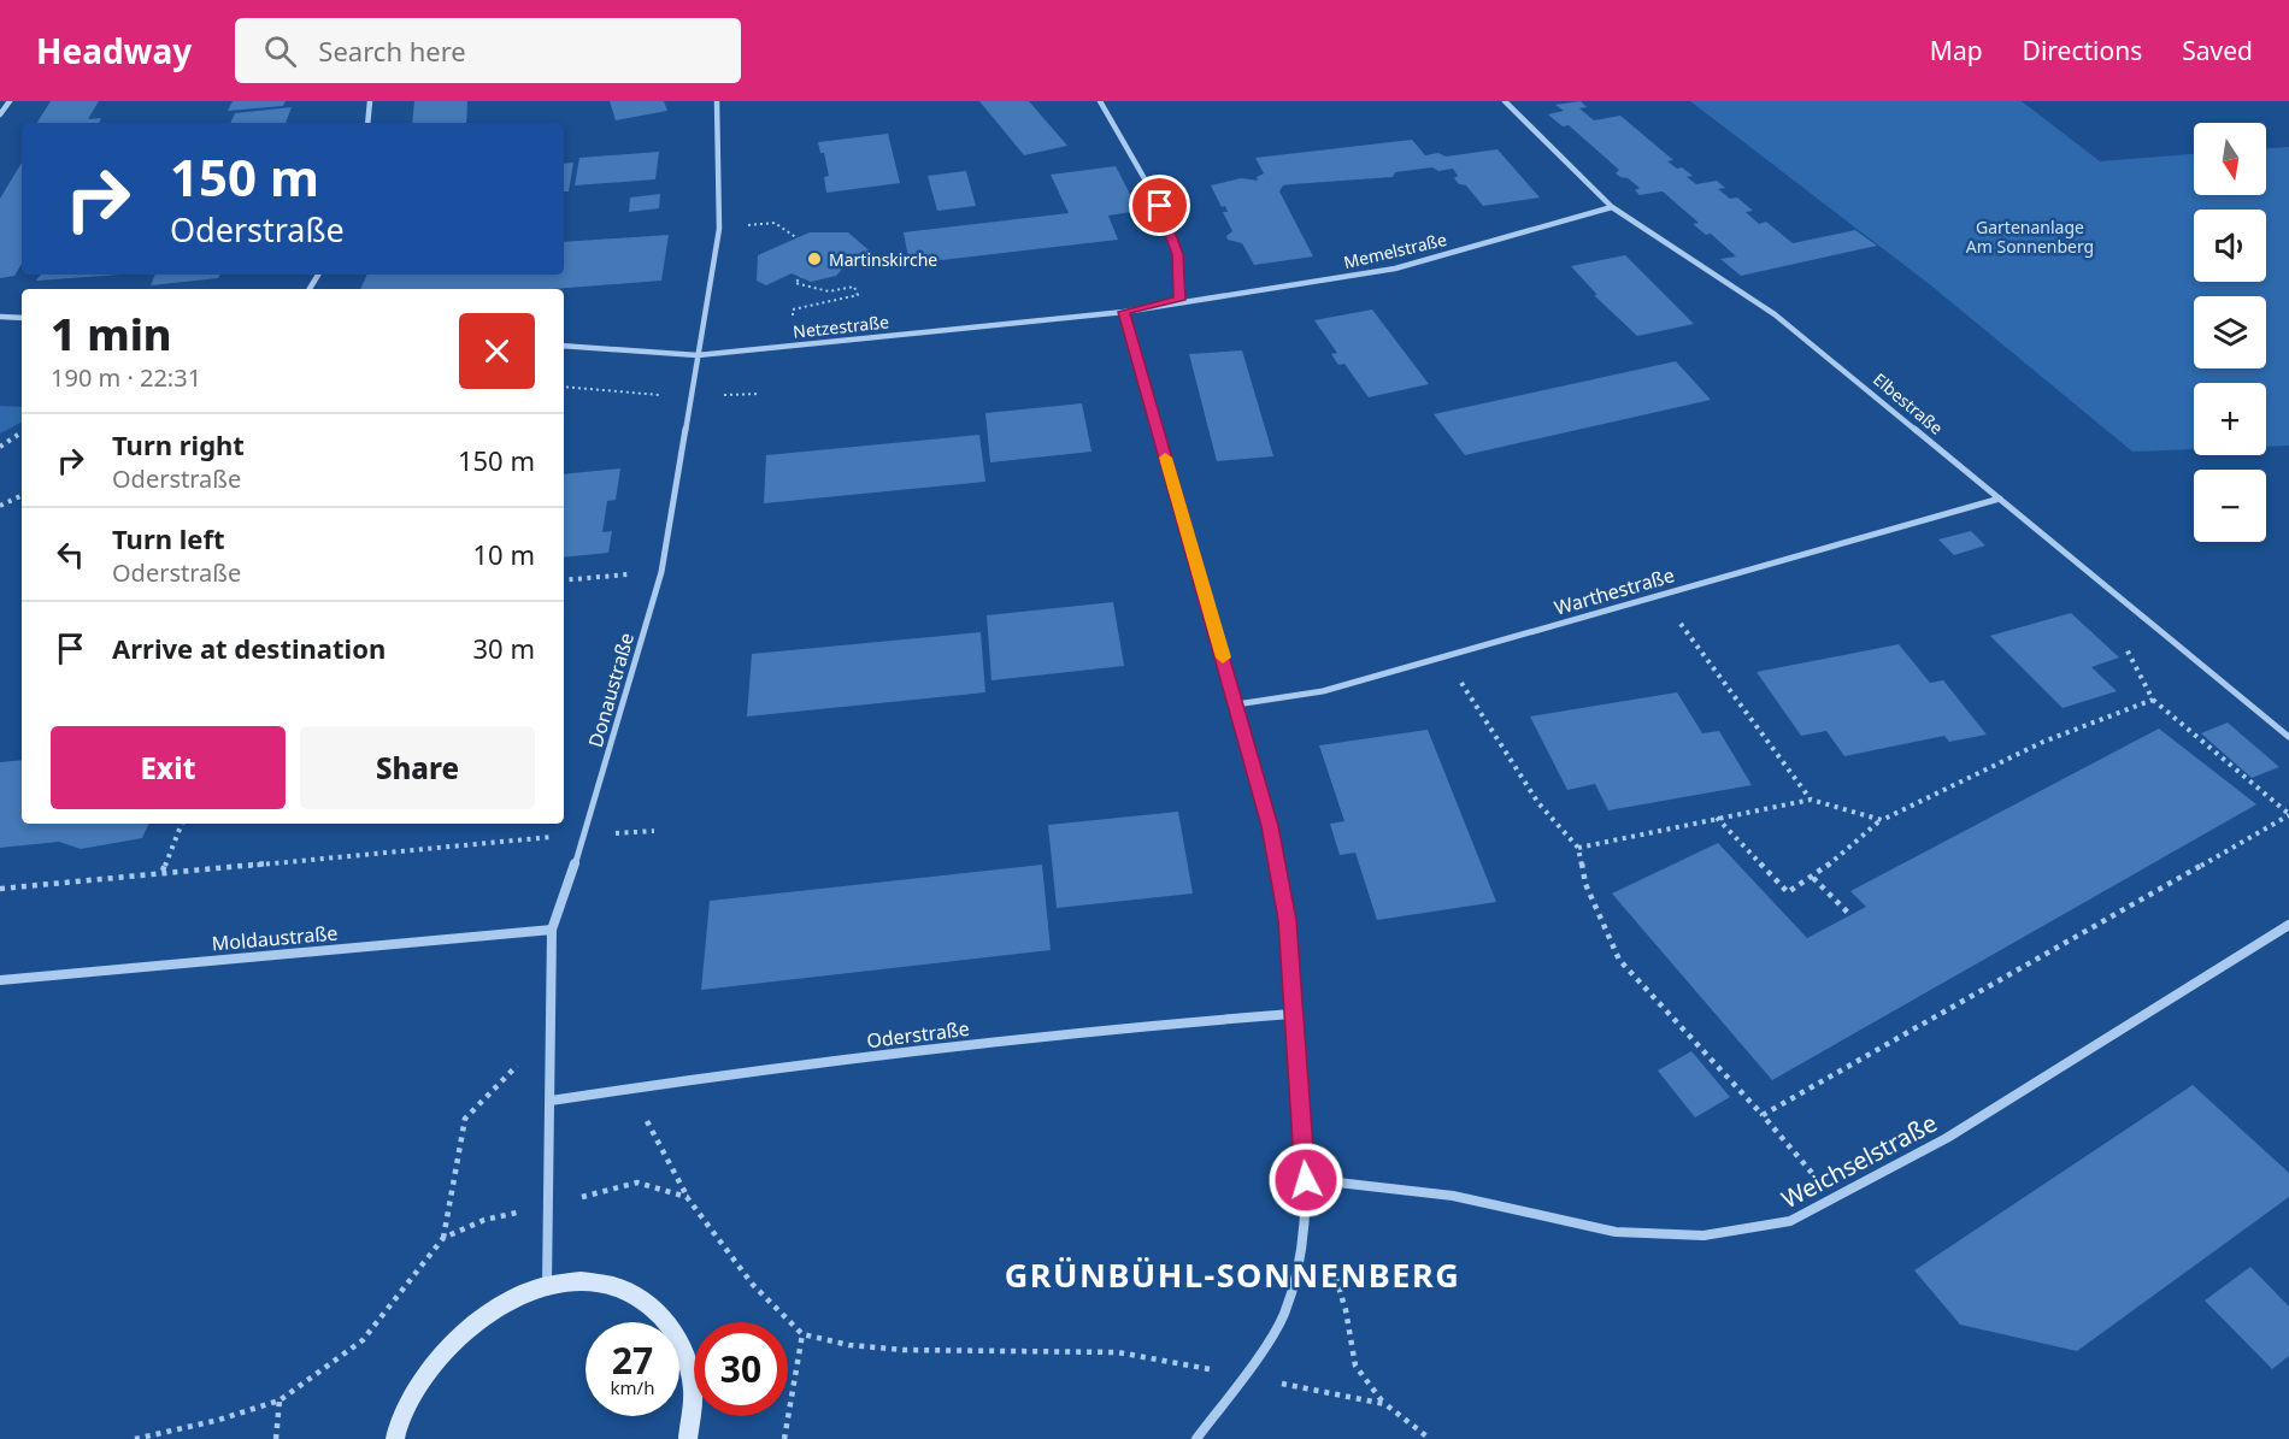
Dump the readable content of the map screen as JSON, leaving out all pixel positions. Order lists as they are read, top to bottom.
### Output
{
  "streets": {
    "street": [
      "Memelstraße",
      "Netzestraße",
      "Elbestraße",
      "Warthestraße",
      "Donaustraße",
      "Moldaustraße",
      "Oderstraße",
      "Weichselstraße"
    ]
  },
  "crossings": [
    ["Memelstraße", "Elbestraße"],
    ["Netzestraße", "Donaustraße"],
    ["Elbestraße", "Warthestraße"],
    ["Donaustraße", "Moldaustraße"],
    ["Donaustraße", "Oderstraße"]
  ],
  "districts": ["GRÜNBÜHL-SONNENBERG"],
  "parks": ["Gartenanlage Am Sonnenberg"],
  "places": ["Martinskirche"],
  "north": "bottom",
  "page": {
    "header": "Headway",
    "search": "Search here",
    "nav": ["Map", "Directions", "Saved"],
    "map_buttons": ["+", "−"],
    "turn": ["150 m", "Oderstraße"],
    "heading": ["1 min", "190 m · 22:31"],
    "list": [
      {
        "name": "Turn right",
        "note": "Oderstraße",
        "value": "150 m"
      },
      {
        "name": "Turn left",
        "note": "Oderstraße",
        "value": "10 m"
      },
      {
        "name": "Arrive at destination",
        "value": "30 m"
      }
    ],
    "buttons": ["Exit", "Share"],
    "speed": "27 km/h",
    "limit": "30"
  }
}
